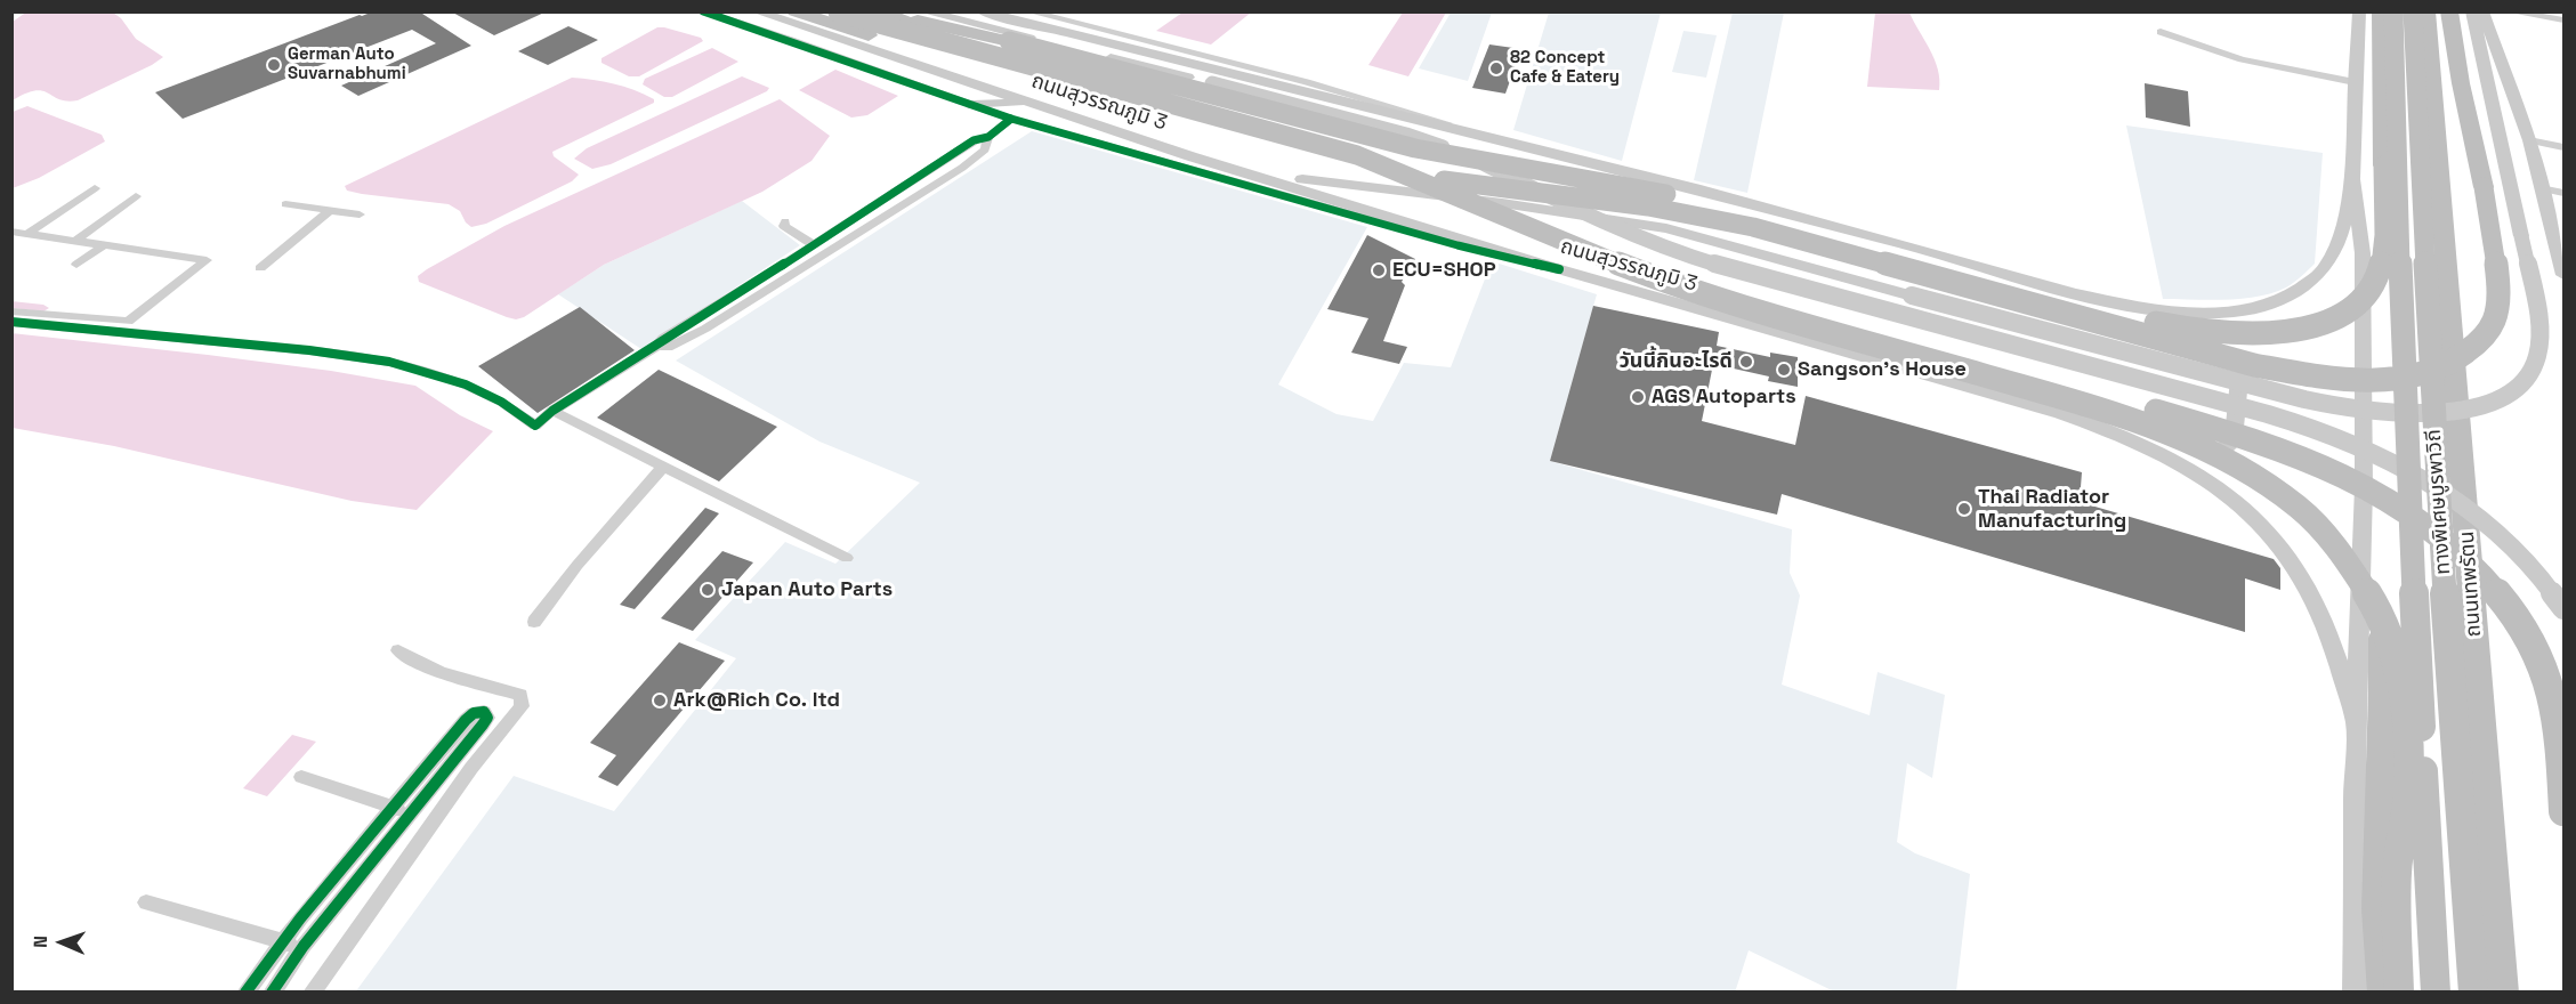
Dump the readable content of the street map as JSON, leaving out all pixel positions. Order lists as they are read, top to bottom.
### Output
{
  "streets": {
    "highway": ["ทางพิเศษบูรพาวิถี", "ถนนเทพรัตน"],
    "main road": ["ถนนสุวรรณภูมิ 3"]
  },
  "places": [
    "German Auto Suvarnabhumi",
    "82 Concept Cafe & Eatery",
    "ECU=SHOP",
    "วันนี้กินอะไรดี",
    "Sangson's House",
    "AGS Autoparts",
    "Thai Radiator Manufacturing",
    "Japan Auto Parts",
    "Ark@Rich Co. ltd"
  ],
  "north": "left"
}
